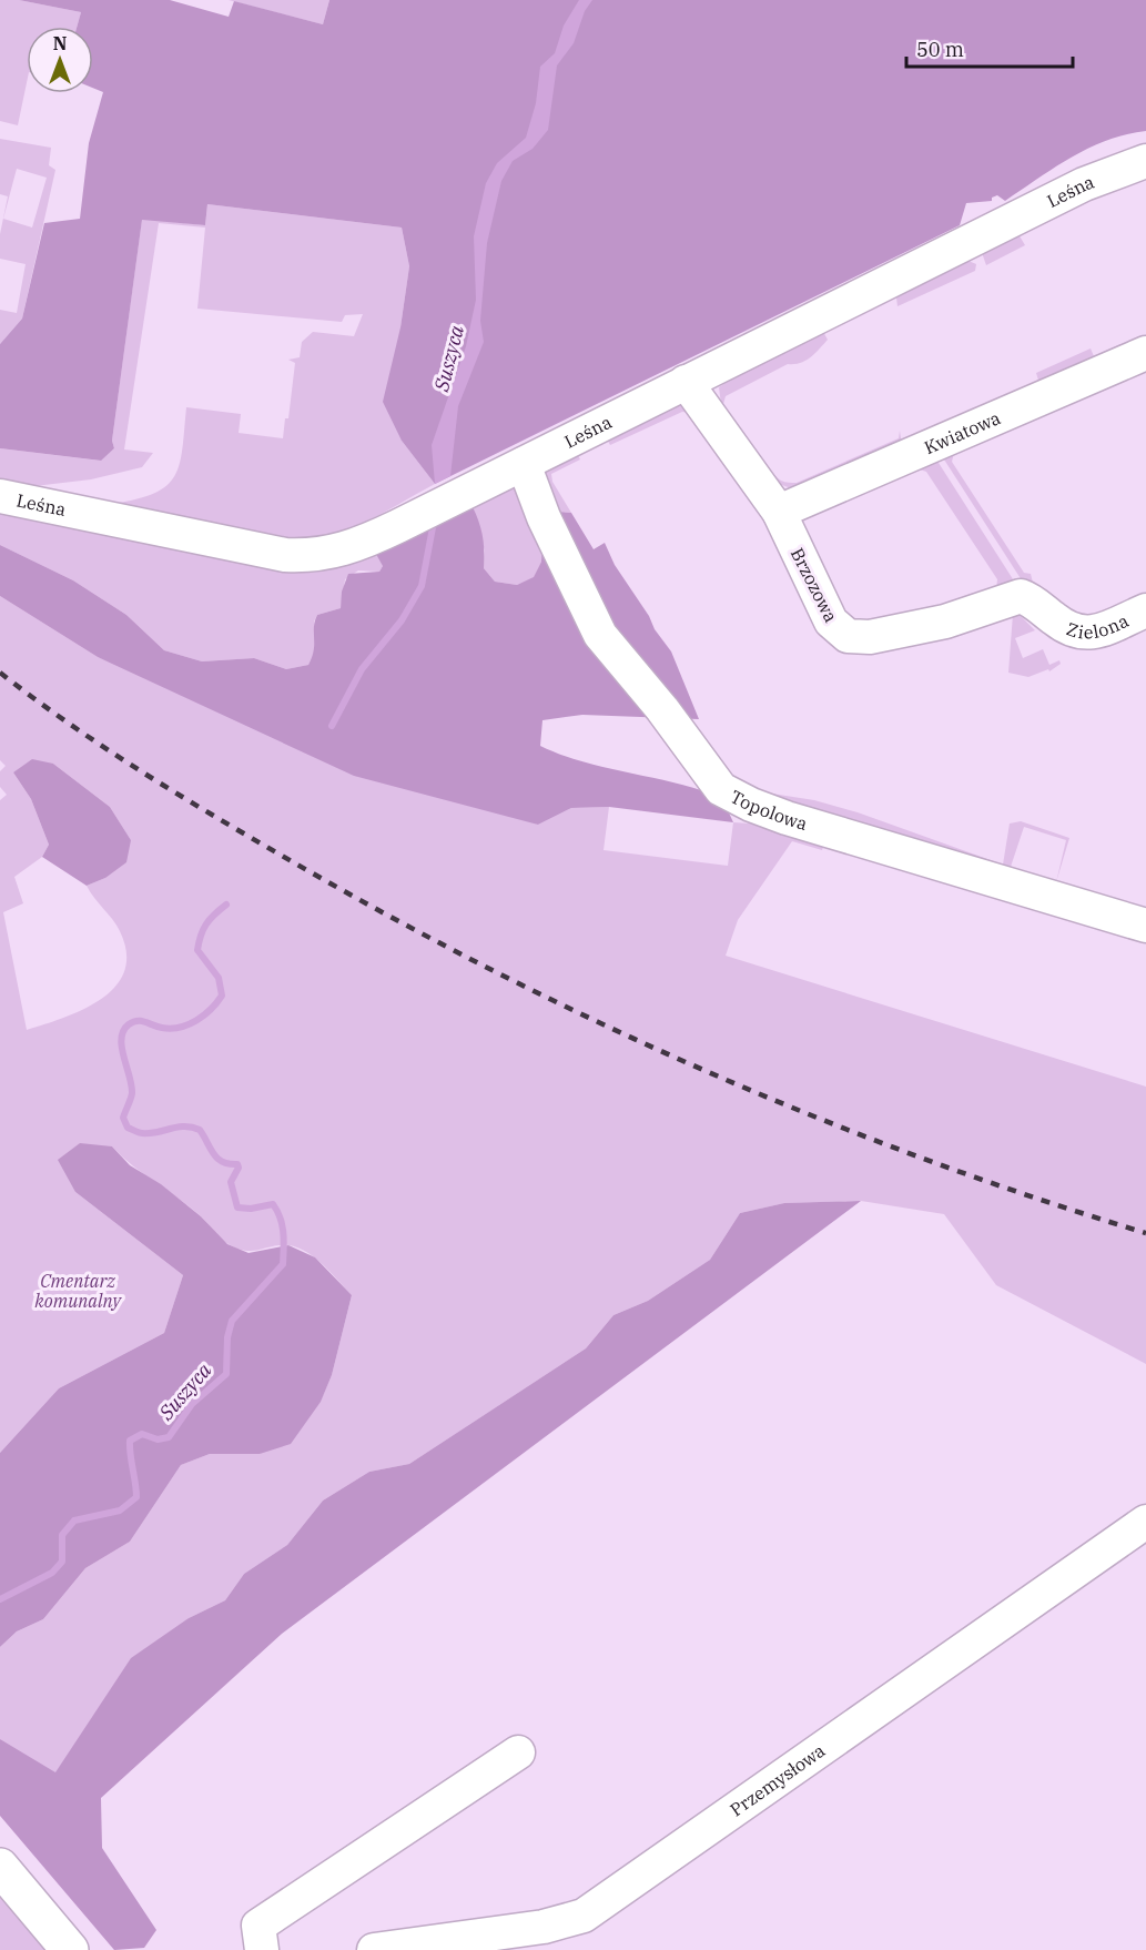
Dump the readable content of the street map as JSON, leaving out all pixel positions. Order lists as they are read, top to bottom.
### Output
{
  "streets": {
    "street": [
      "Leśna",
      "Kwiatowa",
      "Brzozowa",
      "Zielona",
      "Topolowa",
      "Przemysłowa"
    ]
  },
  "crossings": [
    ["Leśna", "Brzozowa"],
    ["Leśna", "Topolowa"],
    ["Kwiatowa", "Brzozowa"],
    ["Brzozowa", "Zielona"]
  ],
  "water": ["Suszyca"],
  "parks": ["Cmentarz komunalny"],
  "scale_bar": "50 m",
  "north": "top"
}
